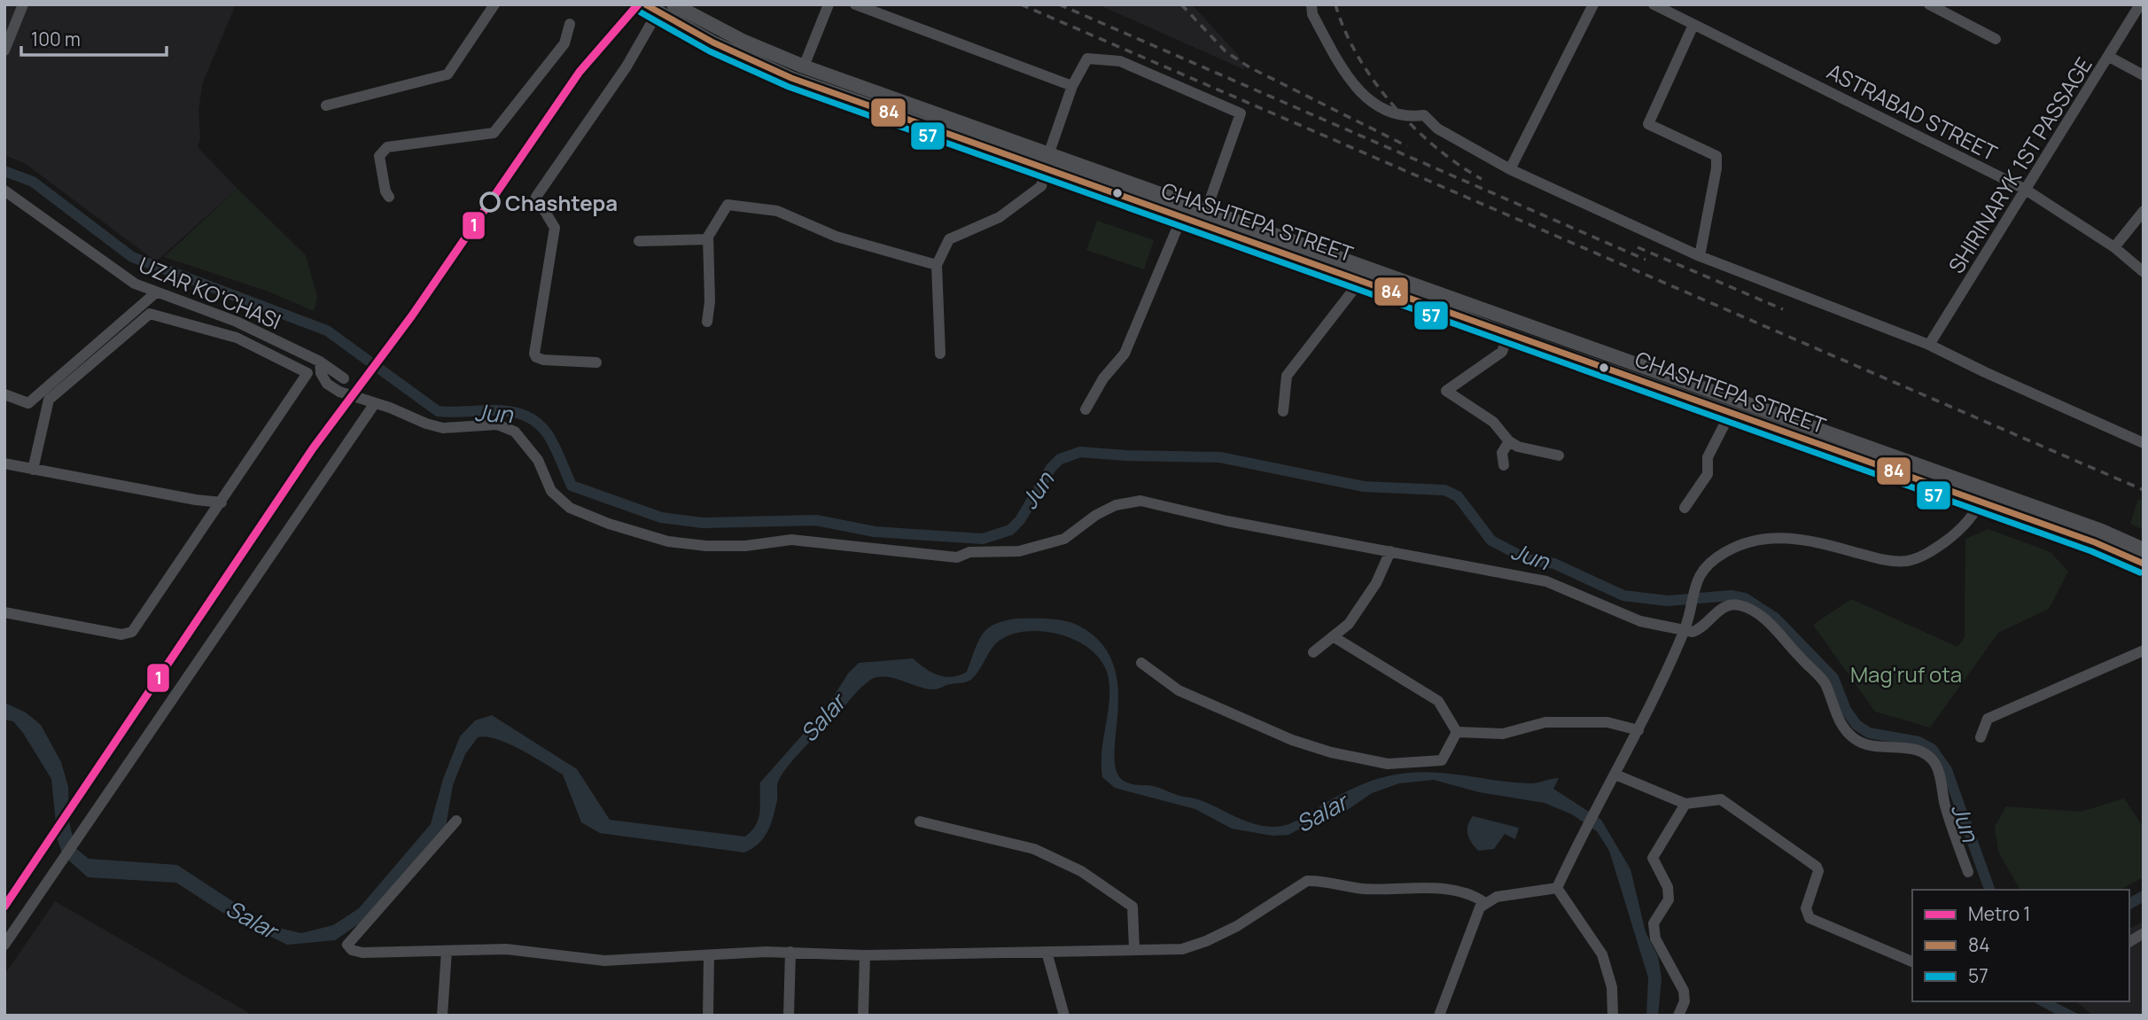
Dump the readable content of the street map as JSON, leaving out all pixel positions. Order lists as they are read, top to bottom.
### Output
{
  "streets": {
    "main road": ["CHASHTEPA STREET"],
    "street": ["ASTRABAD STREET", "SHIRINARYK 1ST PASSAGE", "UZAR KO'CHASI"]
  },
  "crossings": [
    ["ASTRABAD STREET", "SHIRINARYK 1ST PASSAGE"]
  ],
  "water": ["Jun", "Salar"],
  "parks": ["Mag'ruf ota"],
  "places": ["Chashtepa"],
  "lines": ["metro line 1", "transit line 84", "transit line 57"],
  "legend": ["Metro 1", "84", "57"],
  "scale_bar": "100 m"
}
